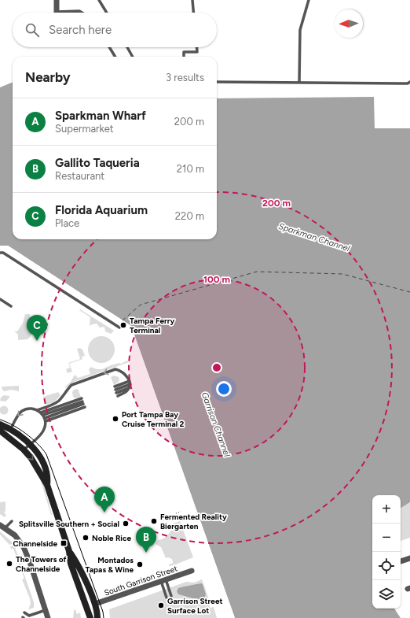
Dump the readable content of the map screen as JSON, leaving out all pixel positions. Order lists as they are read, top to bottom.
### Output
{
  "streets": {
    "street": ["South Garrison Street"]
  },
  "water": ["Sparkman Channel", "Garrison Channel"],
  "places": {
    "other": [
      "Tampa Ferry Terminal",
      "Port Tampa Bay Cruise Terminal 2",
      "Fermented Reality Biergarten",
      "Splitsville Southern + Social",
      "Noble Rice",
      "The Towers of Channelside",
      "Montados Tapas & Wine",
      "Garrison Street Surface Lot"
    ],
    "transit": ["Channelside"]
  },
  "north": "left",
  "page": {
    "search": "Search here",
    "heading": ["Nearby", "3 results"],
    "list": [
      {
        "mark": "A",
        "name": "Sparkman Wharf",
        "note": "Supermarket",
        "value": "200 m"
      },
      {
        "mark": "B",
        "name": "Gallito Taqueria",
        "note": "Restaurant",
        "value": "210 m"
      },
      {
        "mark": "C",
        "name": "Florida Aquarium",
        "note": "Place",
        "value": "220 m"
      }
    ],
    "pins": ["C", "A", "B"],
    "map_buttons": ["+", "−"]
  },
  "rings": ["200 m", "100 m"]
}
